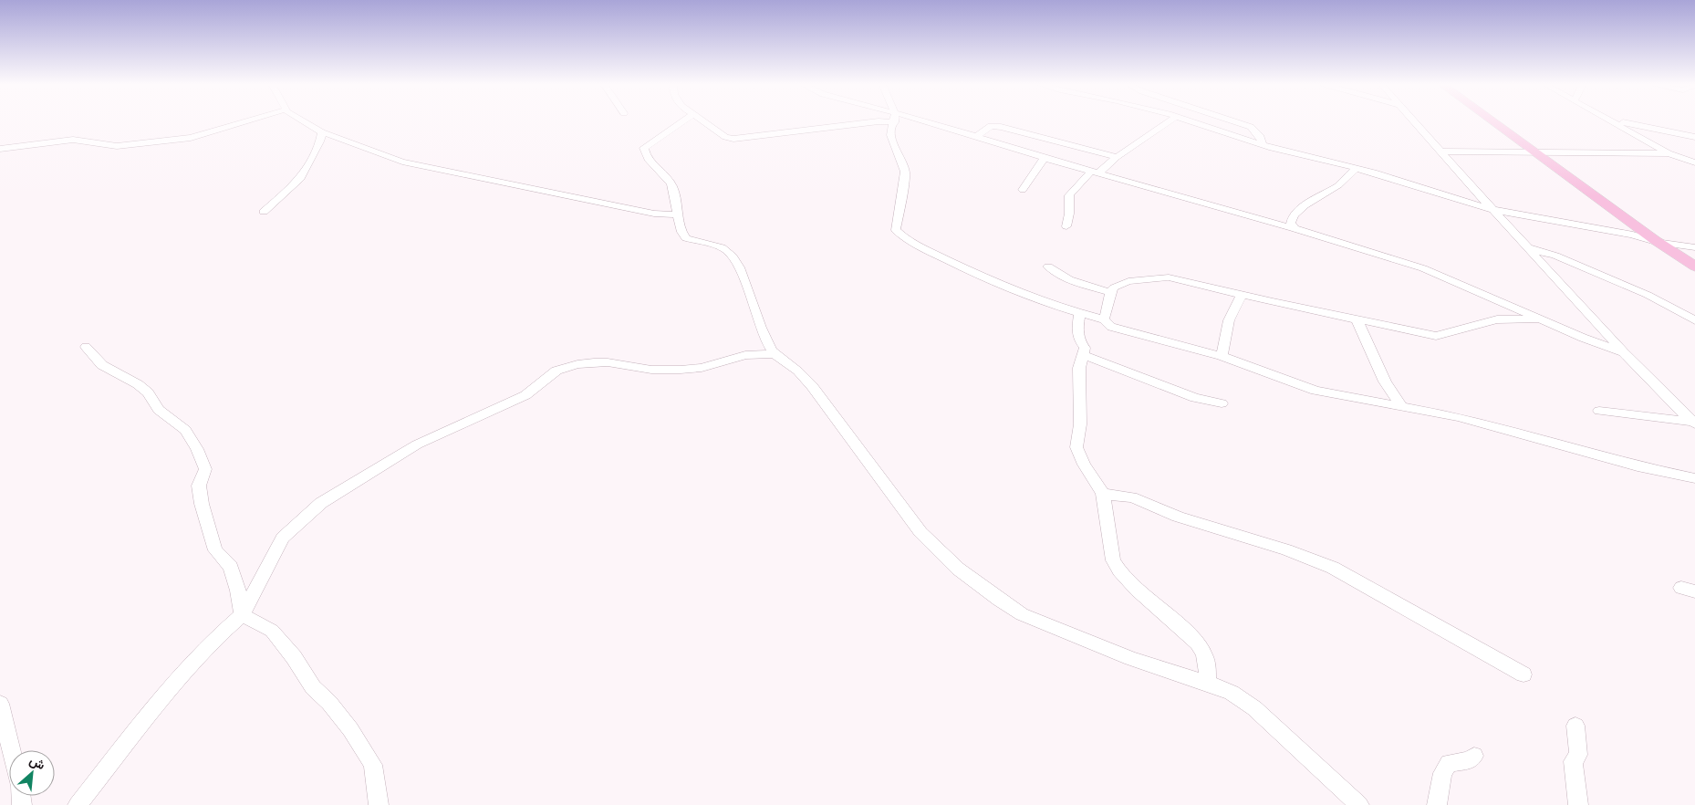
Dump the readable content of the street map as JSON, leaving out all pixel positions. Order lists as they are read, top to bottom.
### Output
{
  "north": "top right"
}
